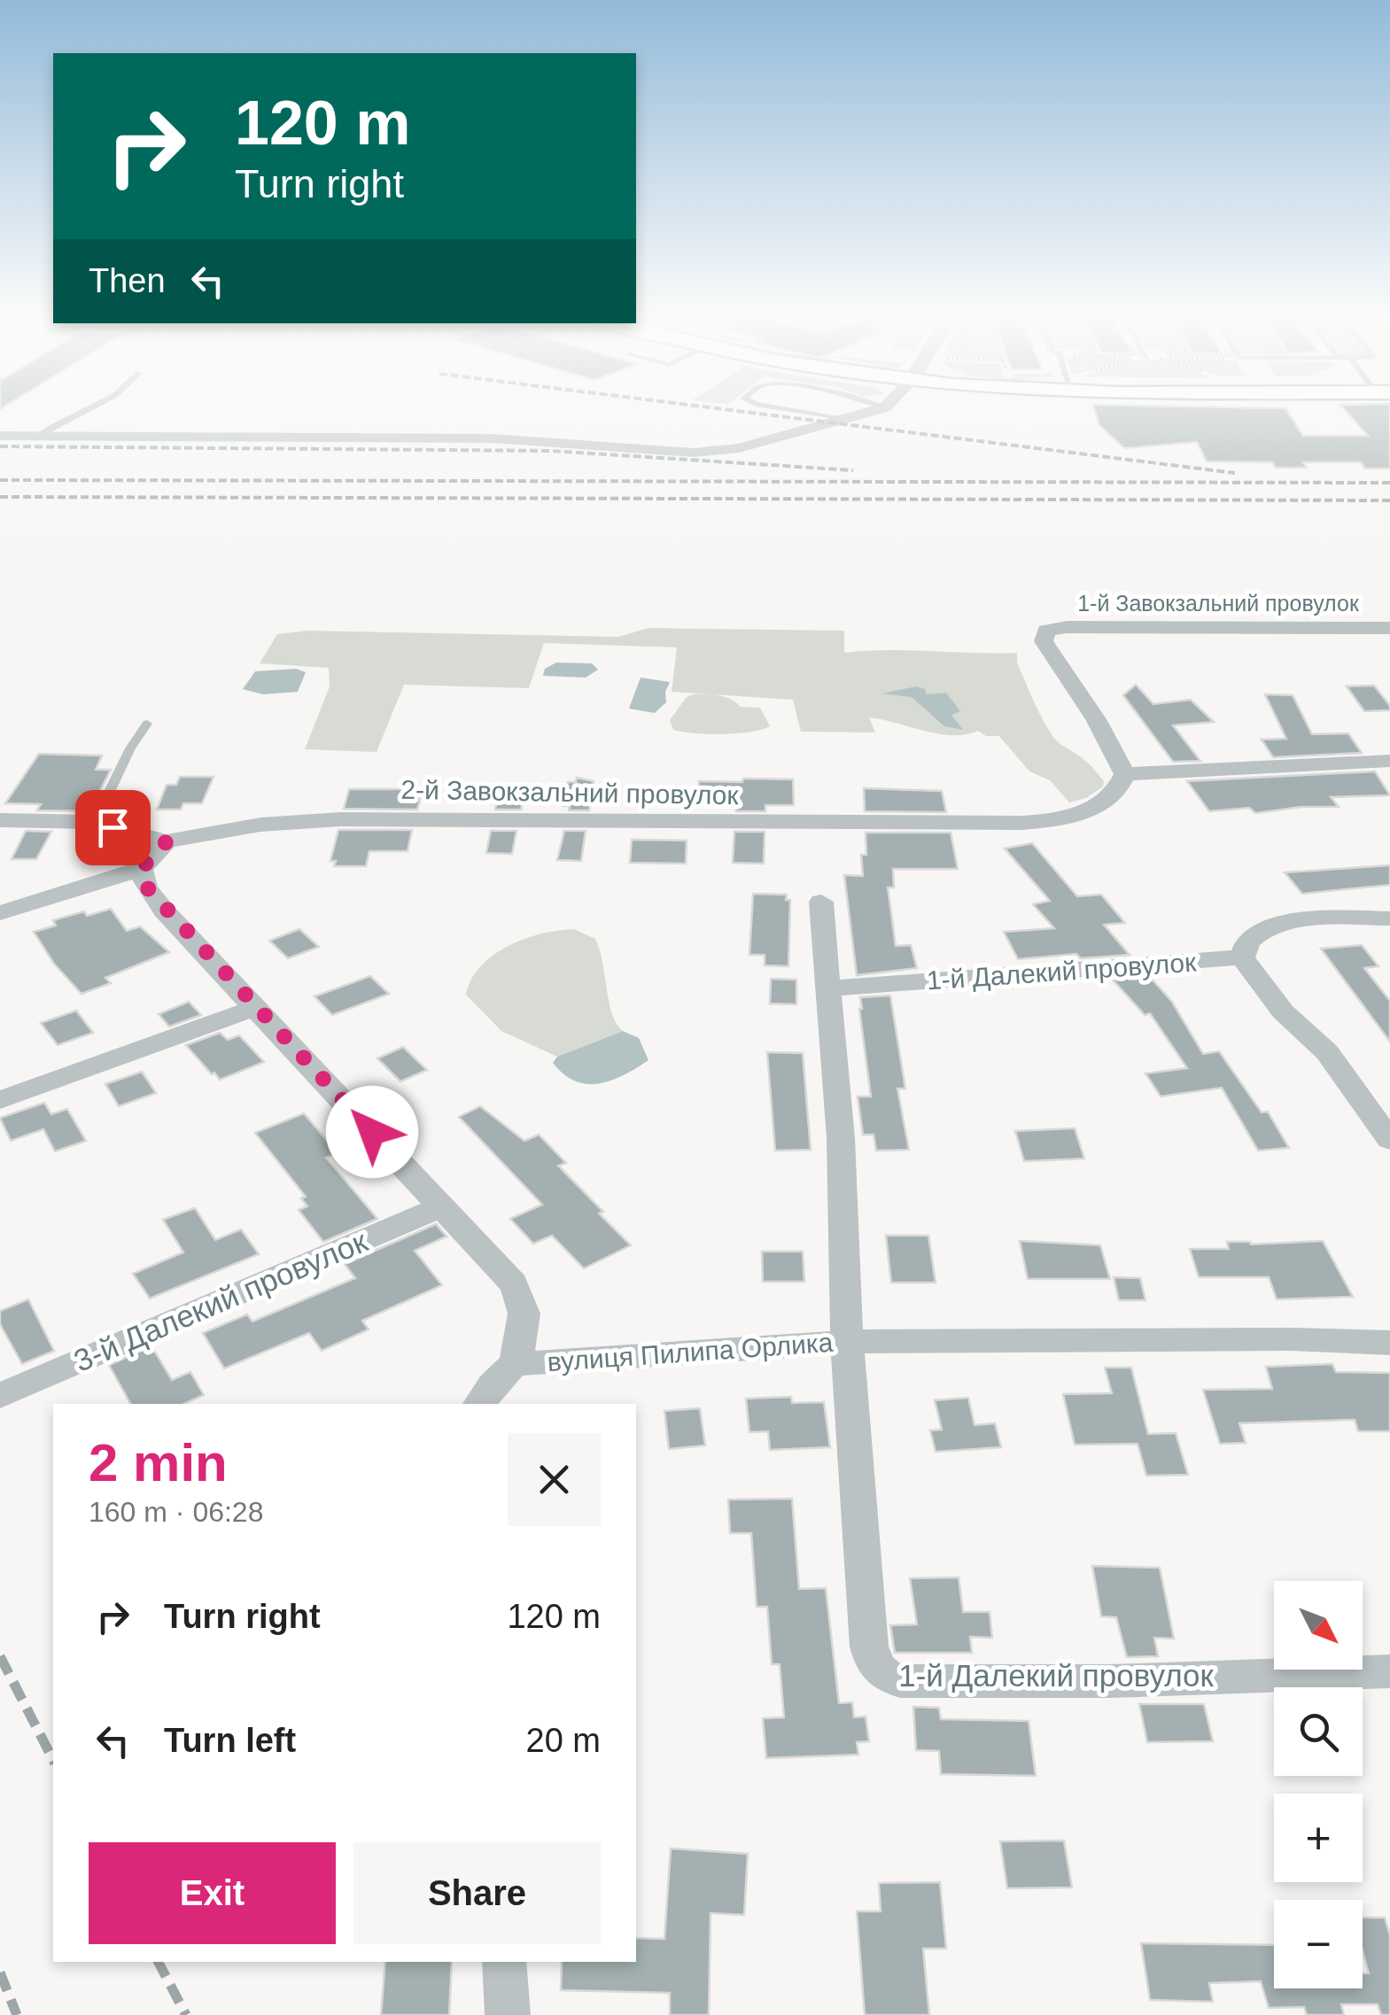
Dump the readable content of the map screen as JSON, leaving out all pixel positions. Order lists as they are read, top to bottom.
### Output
{
  "streets": {
    "street": [
      "1-й Завокзальний провулок",
      "2-й Завокзальний провулок",
      "1-й Далекий провулок",
      "3-й Далекий провулок",
      "вулиця Пилипа Орлика"
    ]
  },
  "crossings": [
    ["1-й Завокзальний провулок", "2-й Завокзальний провулок"],
    ["1-й Далекий провулок", "вулиця Пилипа Орлика"],
    ["3-й Далекий провулок", "вулиця Пилипа Орлика"]
  ],
  "north": "bottom right",
  "page": {
    "turn": ["120 m", "Turn right"],
    "then": "Then",
    "heading": ["2 min", "160 m · 06:28"],
    "list": [
      {
        "name": "Turn right",
        "value": "120 m"
      },
      {
        "name": "Turn left",
        "value": "20 m"
      }
    ],
    "map_buttons": ["+", "−"],
    "buttons": ["Exit", "Share"]
  }
}
